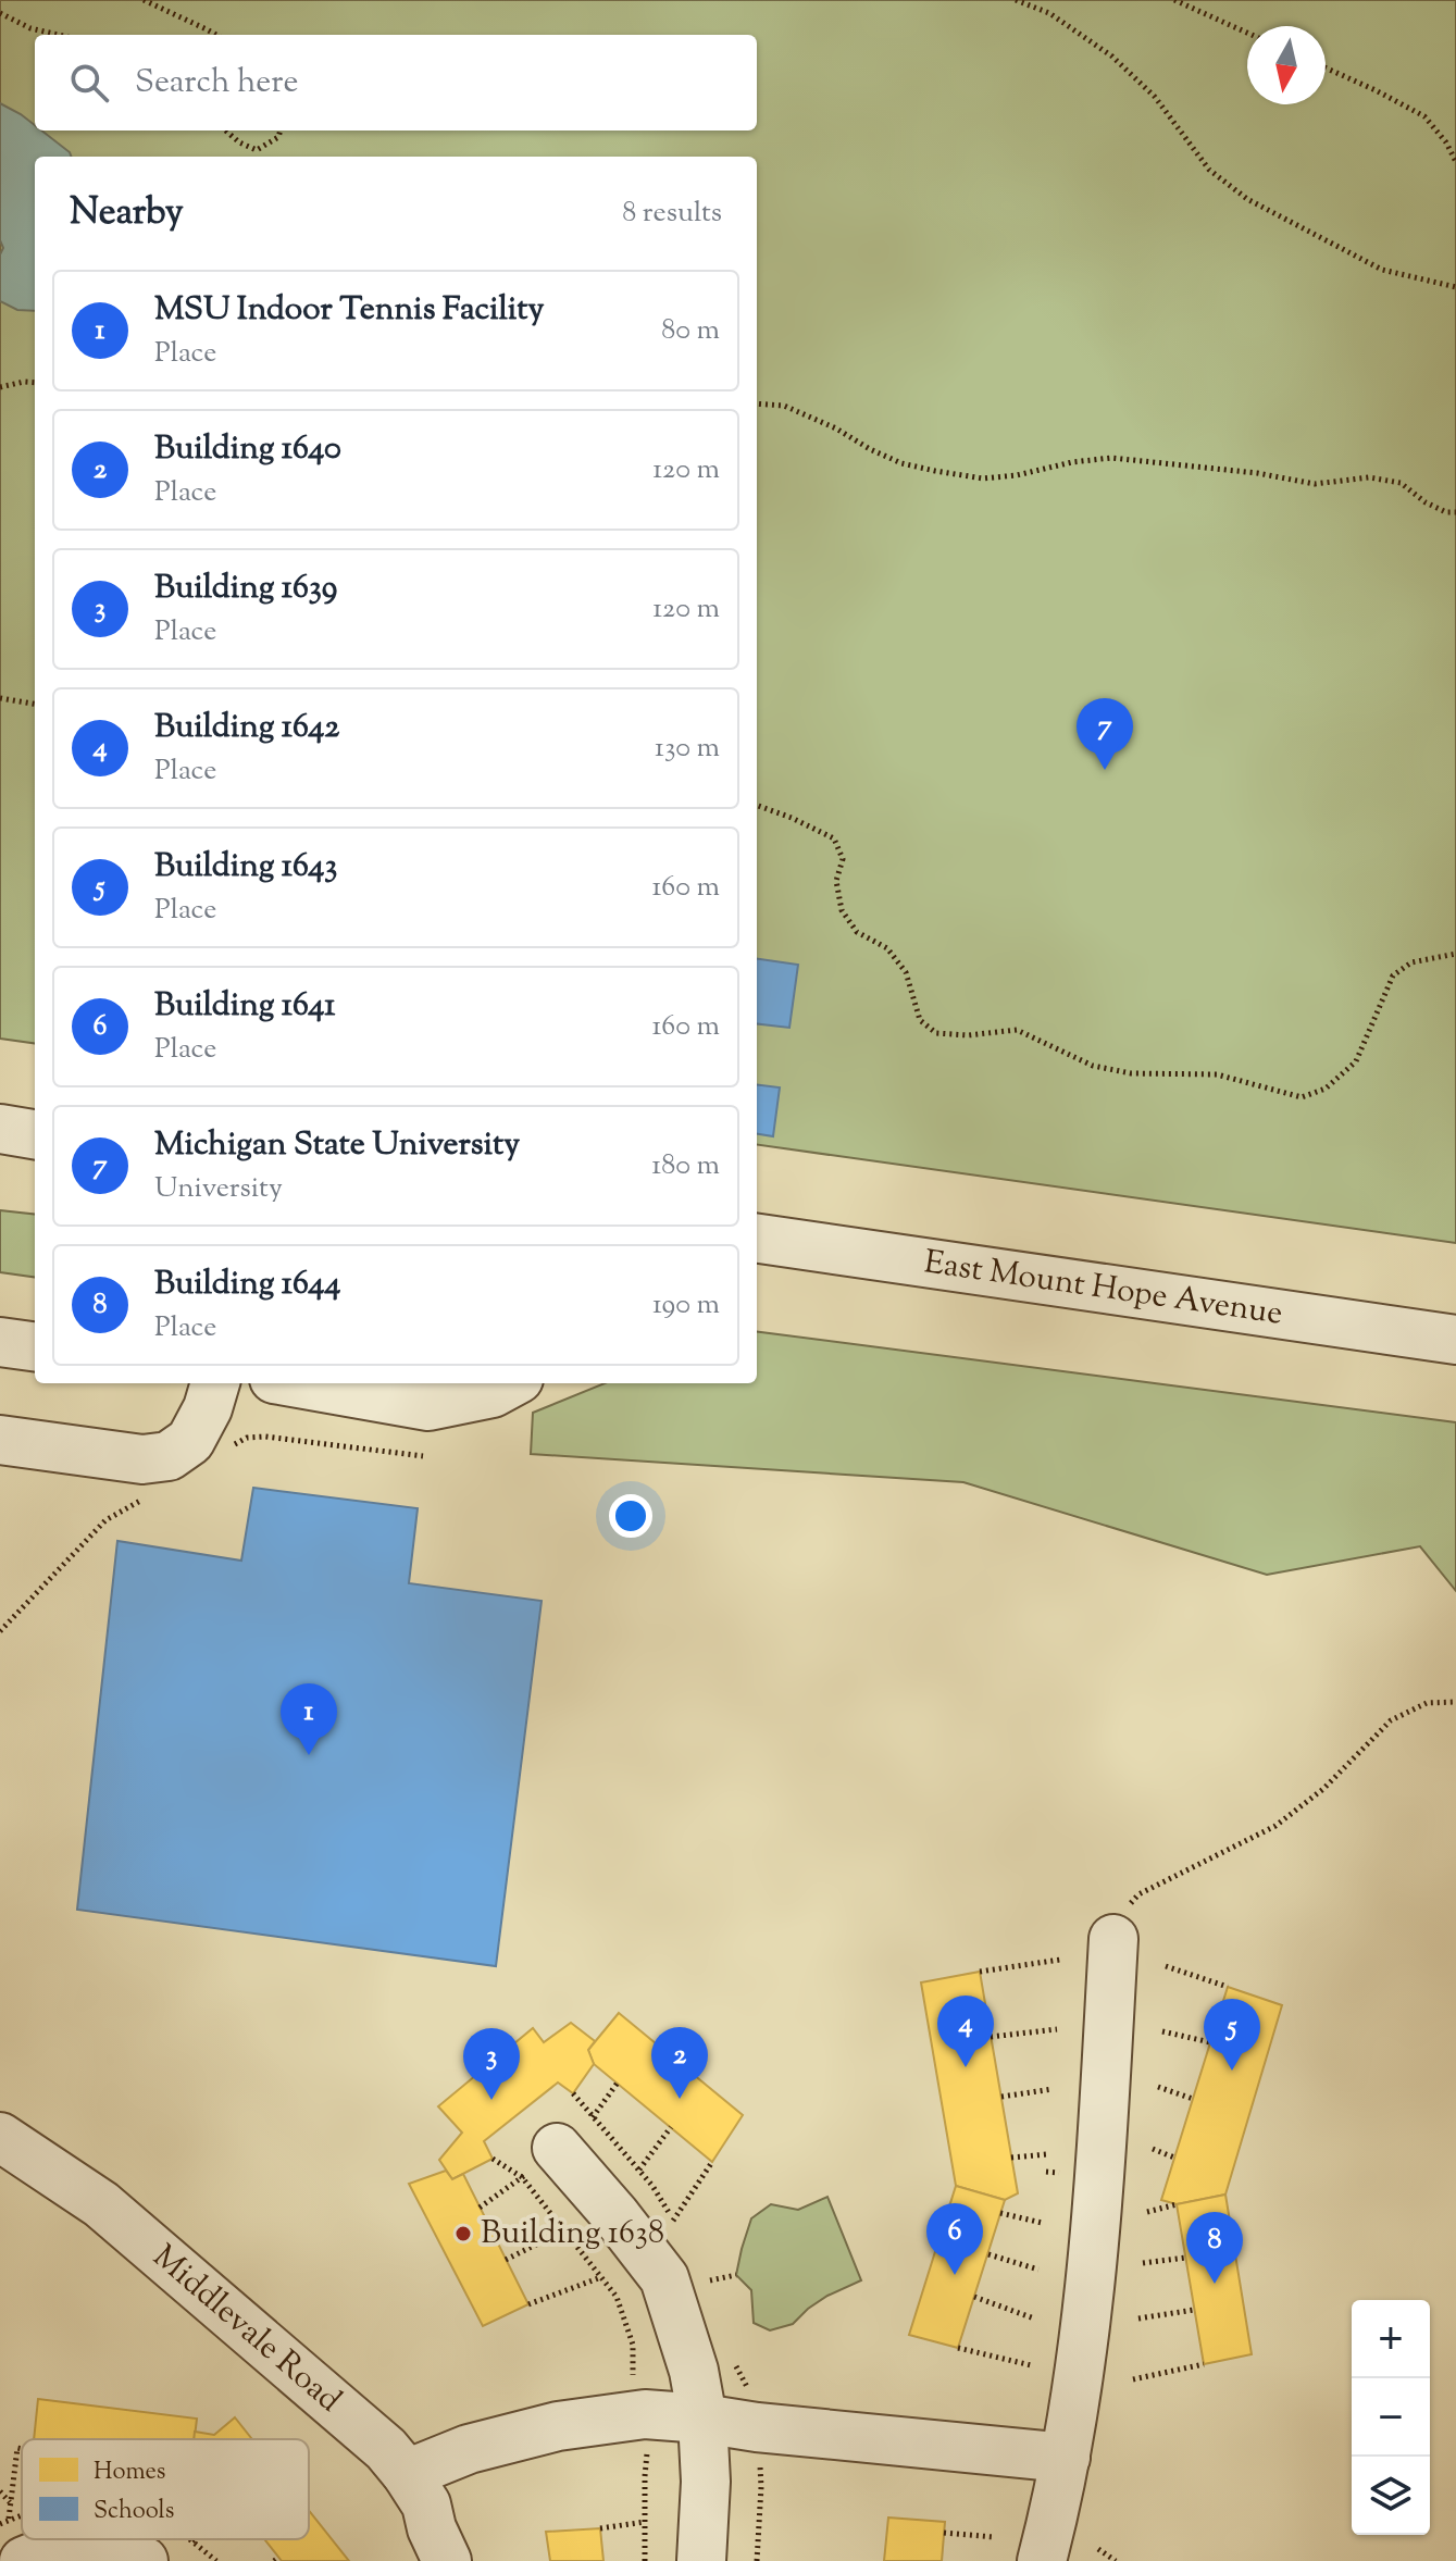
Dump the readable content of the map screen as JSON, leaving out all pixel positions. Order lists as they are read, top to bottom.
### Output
{
  "streets": {
    "street": ["East Mount Hope Avenue", "Middlevale Road"]
  },
  "places": ["Building 1638"],
  "legend": ["Homes", "Schools"],
  "north": "bottom",
  "page": {
    "search": "Search here",
    "heading": ["Nearby", "8 results"],
    "list": [
      {
        "mark": "1",
        "name": "MSU Indoor Tennis Facility",
        "note": "Place",
        "value": "80 m"
      },
      {
        "mark": "2",
        "name": "Building 1640",
        "note": "Place",
        "value": "120 m"
      },
      {
        "mark": "3",
        "name": "Building 1639",
        "note": "Place",
        "value": "120 m"
      },
      {
        "mark": "4",
        "name": "Building 1642",
        "note": "Place",
        "value": "130 m"
      },
      {
        "mark": "5",
        "name": "Building 1643",
        "note": "Place",
        "value": "160 m"
      },
      {
        "mark": "6",
        "name": "Building 1641",
        "note": "Place",
        "value": "160 m"
      },
      {
        "mark": "7",
        "name": "Michigan State University",
        "note": "University",
        "value": "180 m"
      },
      {
        "mark": "8",
        "name": "Building 1644",
        "note": "Place",
        "value": "190 m"
      }
    ],
    "pins": [
      "7",
      "1",
      "4",
      "5",
      "2",
      "3",
      "6",
      "8"
    ],
    "map_buttons": ["+", "−"]
  }
}
